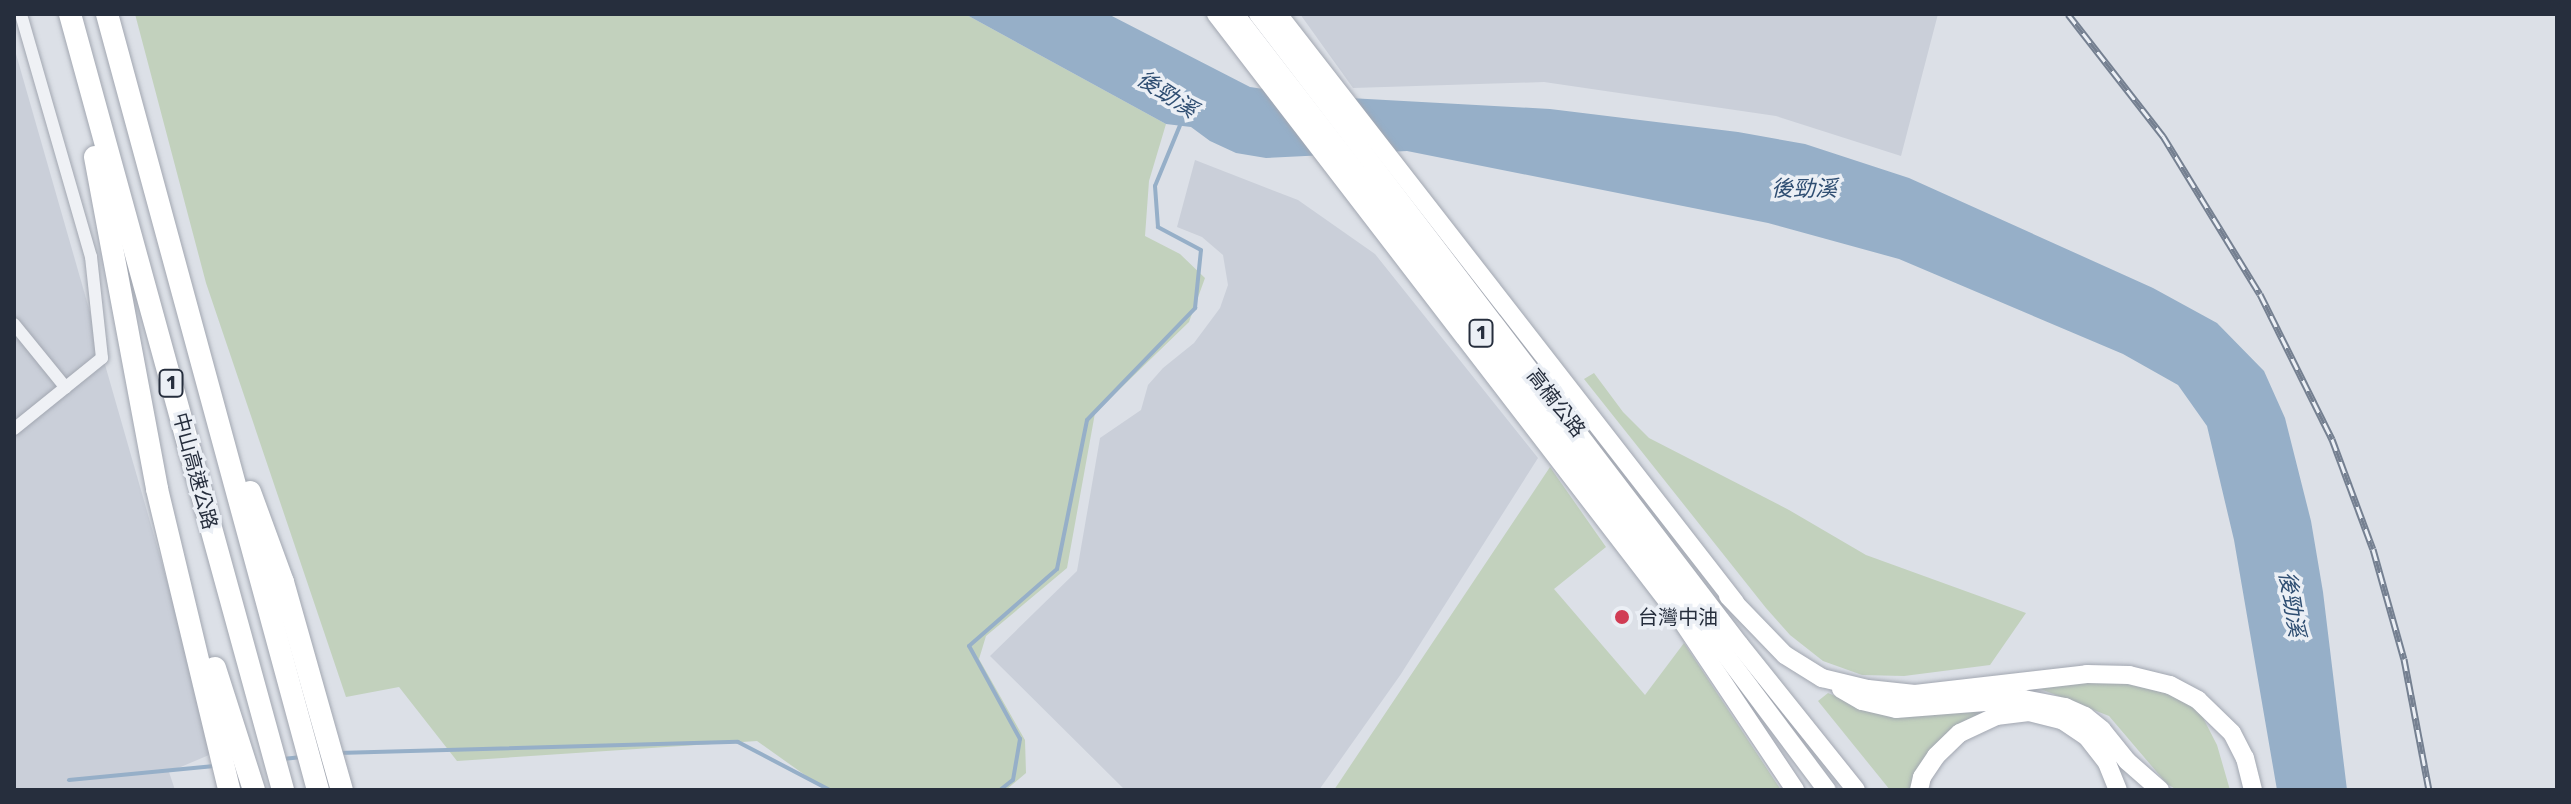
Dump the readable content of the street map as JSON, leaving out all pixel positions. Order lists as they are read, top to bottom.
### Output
{
  "streets": {
    "highway": ["1", "中山高速公路"],
    "main road": ["高楠公路"]
  },
  "water": ["後勁溪"],
  "places": ["台灣中油"]
}
